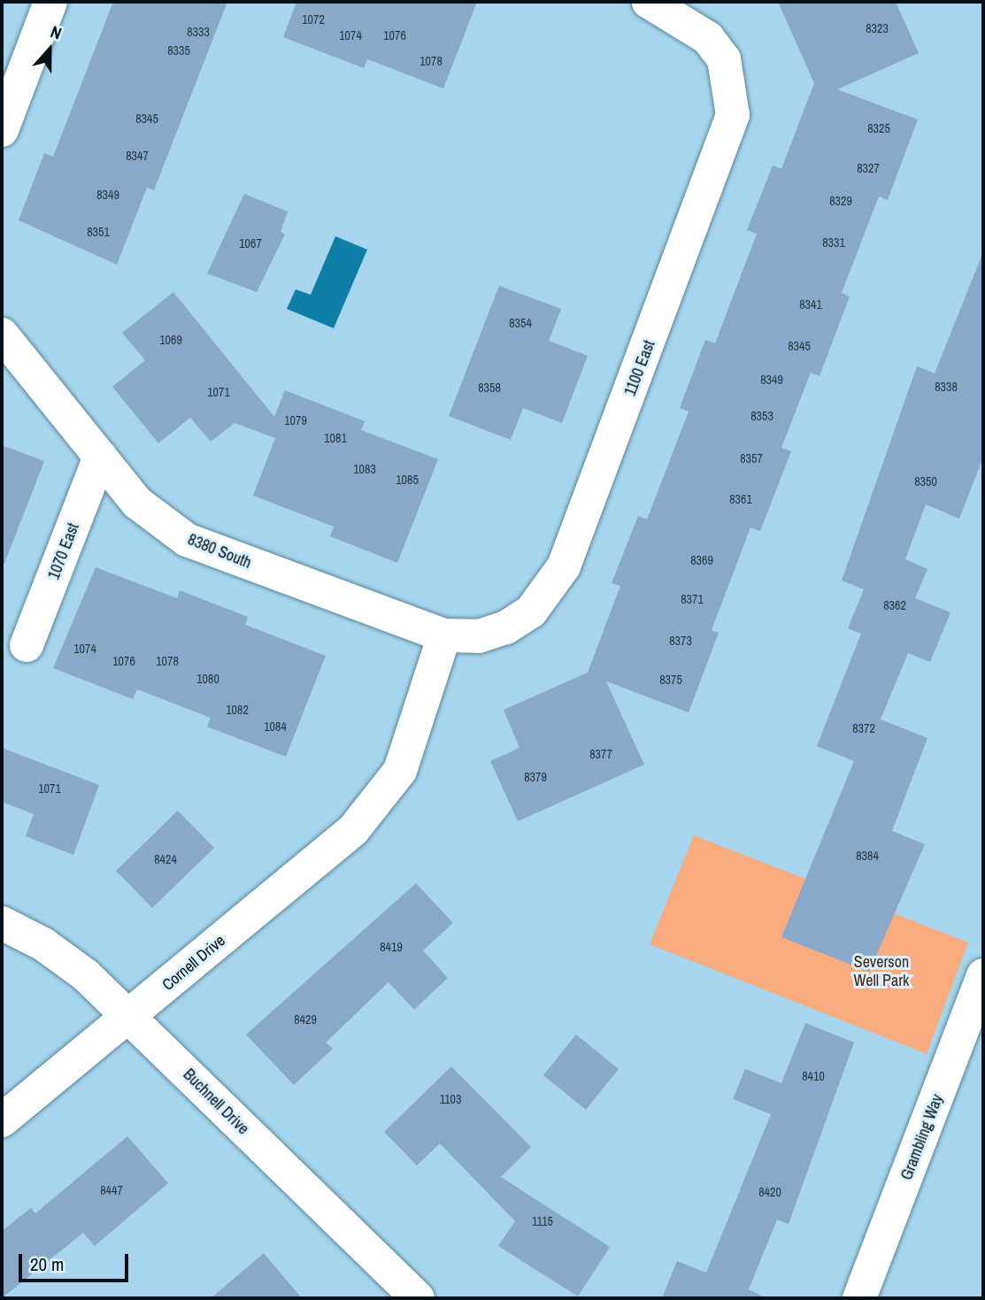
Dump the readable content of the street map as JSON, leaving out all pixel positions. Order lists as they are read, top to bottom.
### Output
{
  "streets": {
    "street": [
      "1100 East",
      "1070 East",
      "8380 South",
      "Cornell Drive",
      "Buchnell Drive",
      "Grambling Way"
    ]
  },
  "crossings": [
    ["1100 East", "8380 South"],
    ["1070 East", "8380 South"],
    ["8380 South", "Cornell Drive"],
    ["Cornell Drive", "Buchnell Drive"]
  ],
  "parks": ["Severson Well Park"],
  "house_numbers": [
    "1072",
    "8323",
    "8333",
    "1074",
    "1076",
    "8335",
    "1078",
    "8345",
    "8325",
    "8347",
    "8327",
    "8349",
    "8329",
    "8351",
    "8331",
    "1067",
    "8341",
    "8354",
    "1069",
    "8345",
    "8349",
    "8338",
    "8358",
    "1071",
    "8353",
    "1079",
    "1081",
    "8357",
    "1083",
    "1085",
    "8350",
    "8361",
    "8369",
    "8371",
    "8362",
    "8373",
    "1074",
    "1076",
    "1078",
    "1080",
    "8375",
    "1082",
    "1084",
    "8372",
    "8377",
    "8379",
    "1071",
    "8384",
    "8424",
    "8419",
    "8429",
    "8410",
    "1103",
    "8447",
    "8420",
    "1115"
  ],
  "scale_bar": "20 m",
  "north": "top"
}
